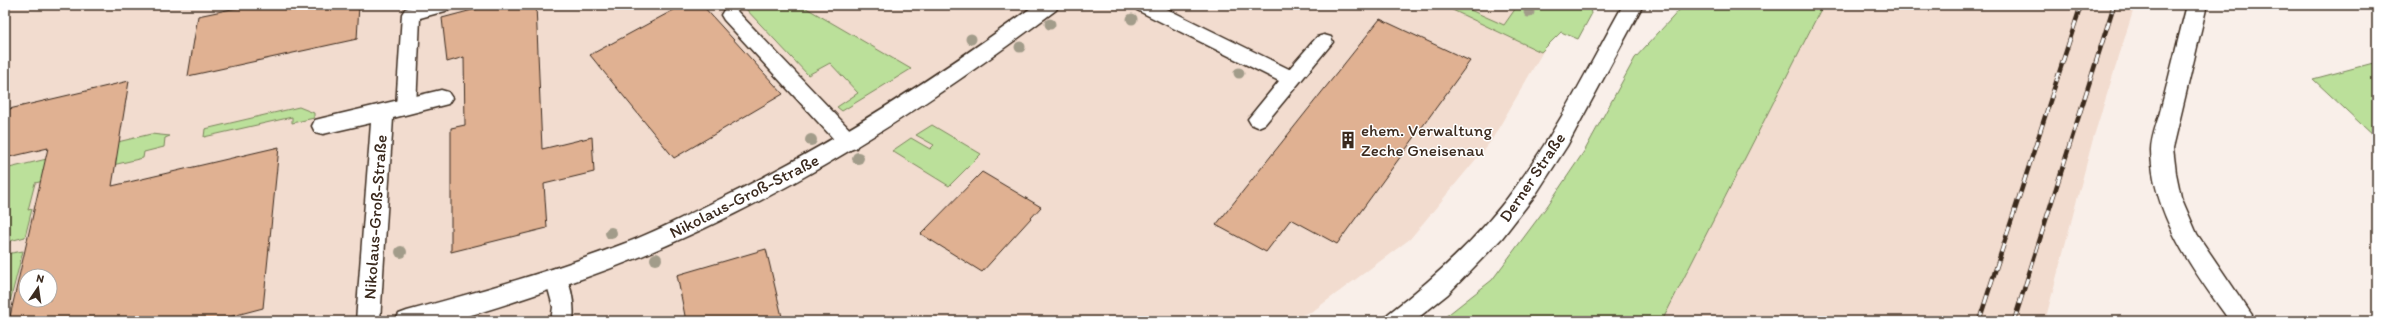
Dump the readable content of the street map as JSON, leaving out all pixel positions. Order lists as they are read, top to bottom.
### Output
{
  "streets": {
    "street": ["Derner Straße", "Nikolaus-Groß-Straße"]
  },
  "places": {
    "building": ["ehem. Verwaltung Zeche Gneisenau"]
  },
  "north": "top"
}
